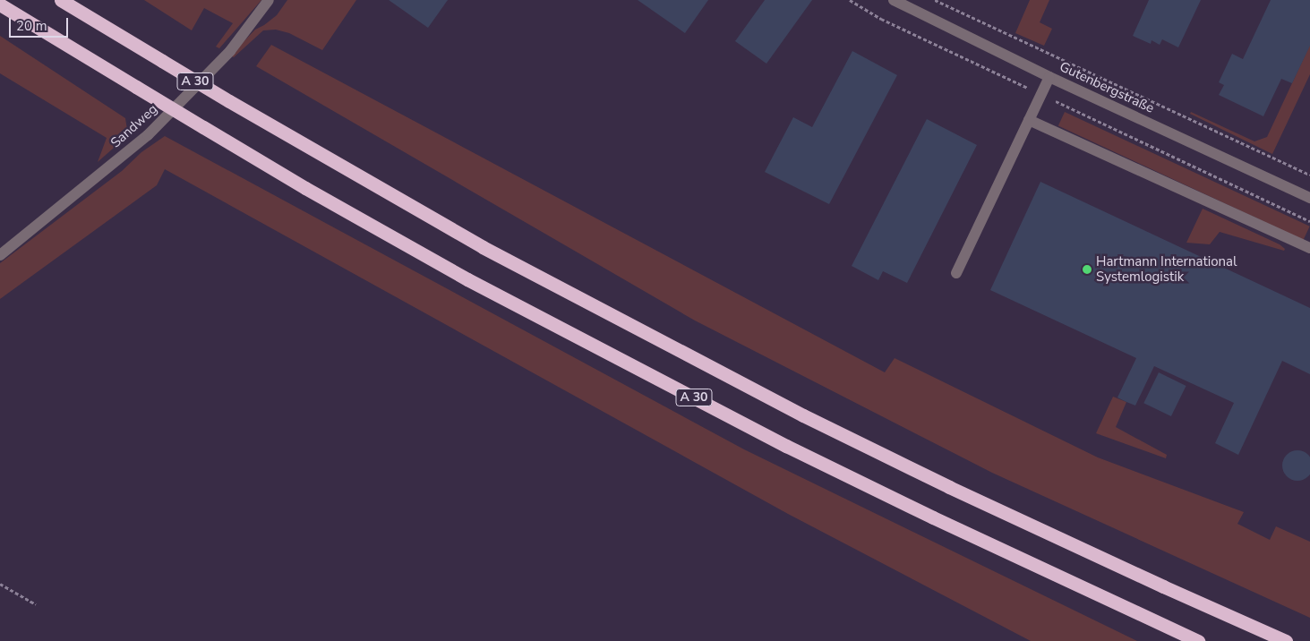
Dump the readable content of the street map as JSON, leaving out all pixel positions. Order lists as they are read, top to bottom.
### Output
{
  "streets": {
    "highway": ["A 30"],
    "street": ["Gutenbergstraße", "Sandweg"]
  },
  "places": ["Hartmann International Systemlogistik"],
  "scale_bar": "20 m"
}
